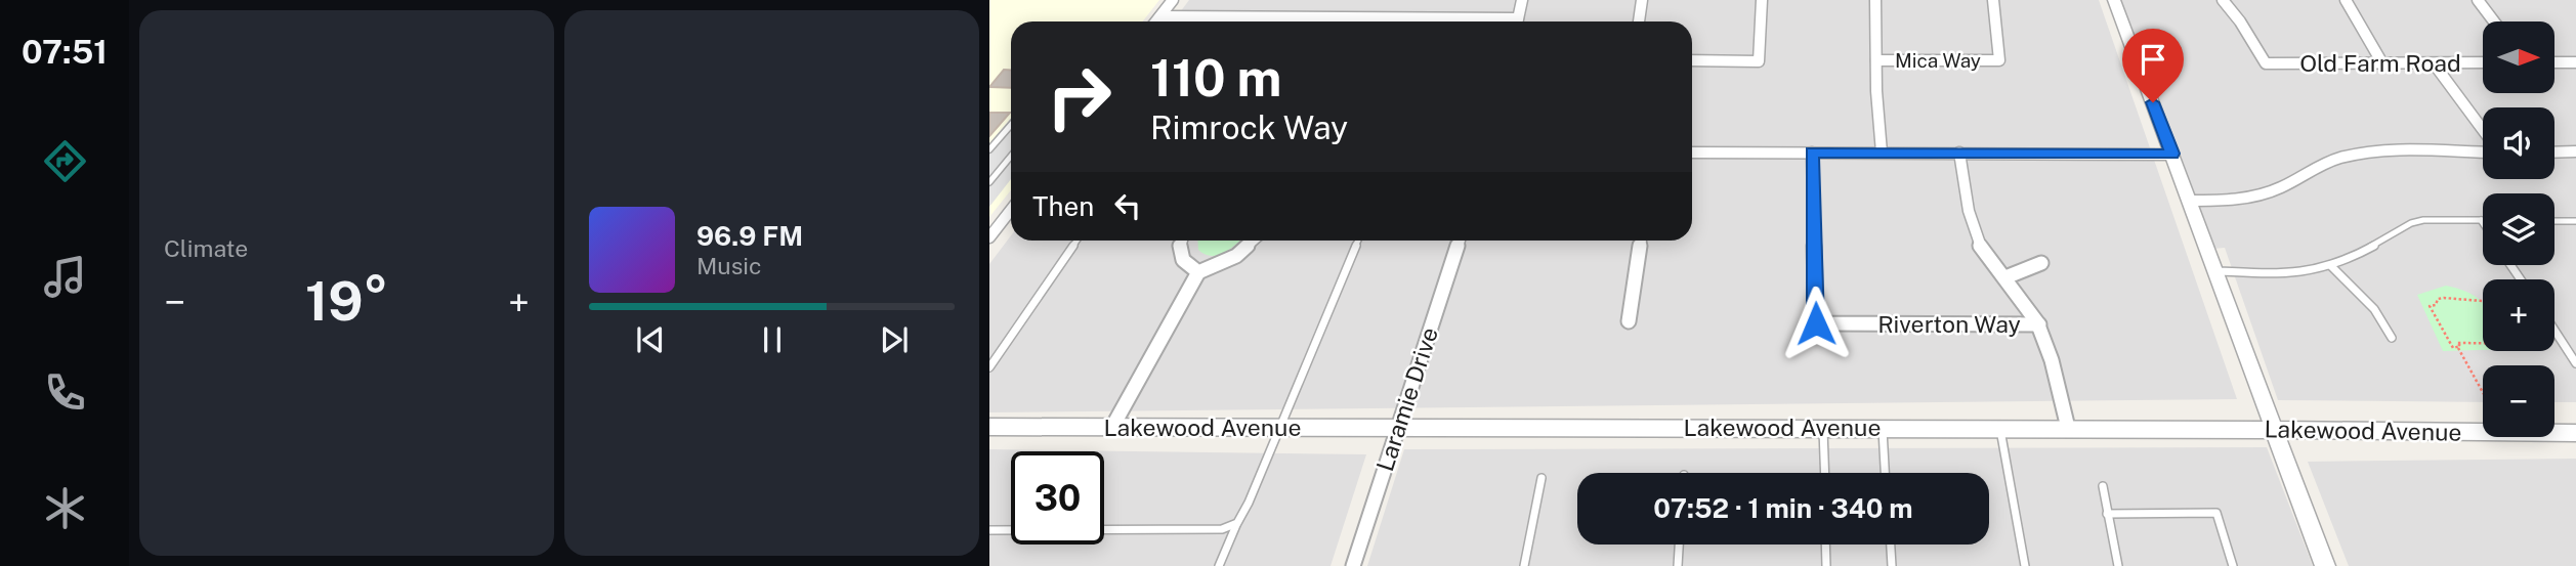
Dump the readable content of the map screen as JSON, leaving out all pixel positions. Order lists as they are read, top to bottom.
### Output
{
  "streets": {
    "street": [
      "Mica Way",
      "Old Farm Road",
      "Riverton Way",
      "Laramie Drive",
      "Lakewood Avenue"
    ]
  },
  "crossings": [
    ["Laramie Drive", "Lakewood Avenue"]
  ],
  "north": "right",
  "page": {
    "tabs": "07:51",
    "tile": "Climate",
    "map_buttons": ["+", "−"],
    "turn": ["110 m", "Rimrock Way"],
    "then": "Then",
    "song": ["96.9 FM", "Music"],
    "heat": ["−", "19°", "+"],
    "limit": "30",
    "trip": "07:52 · 1 min · 340 m"
  }
}
